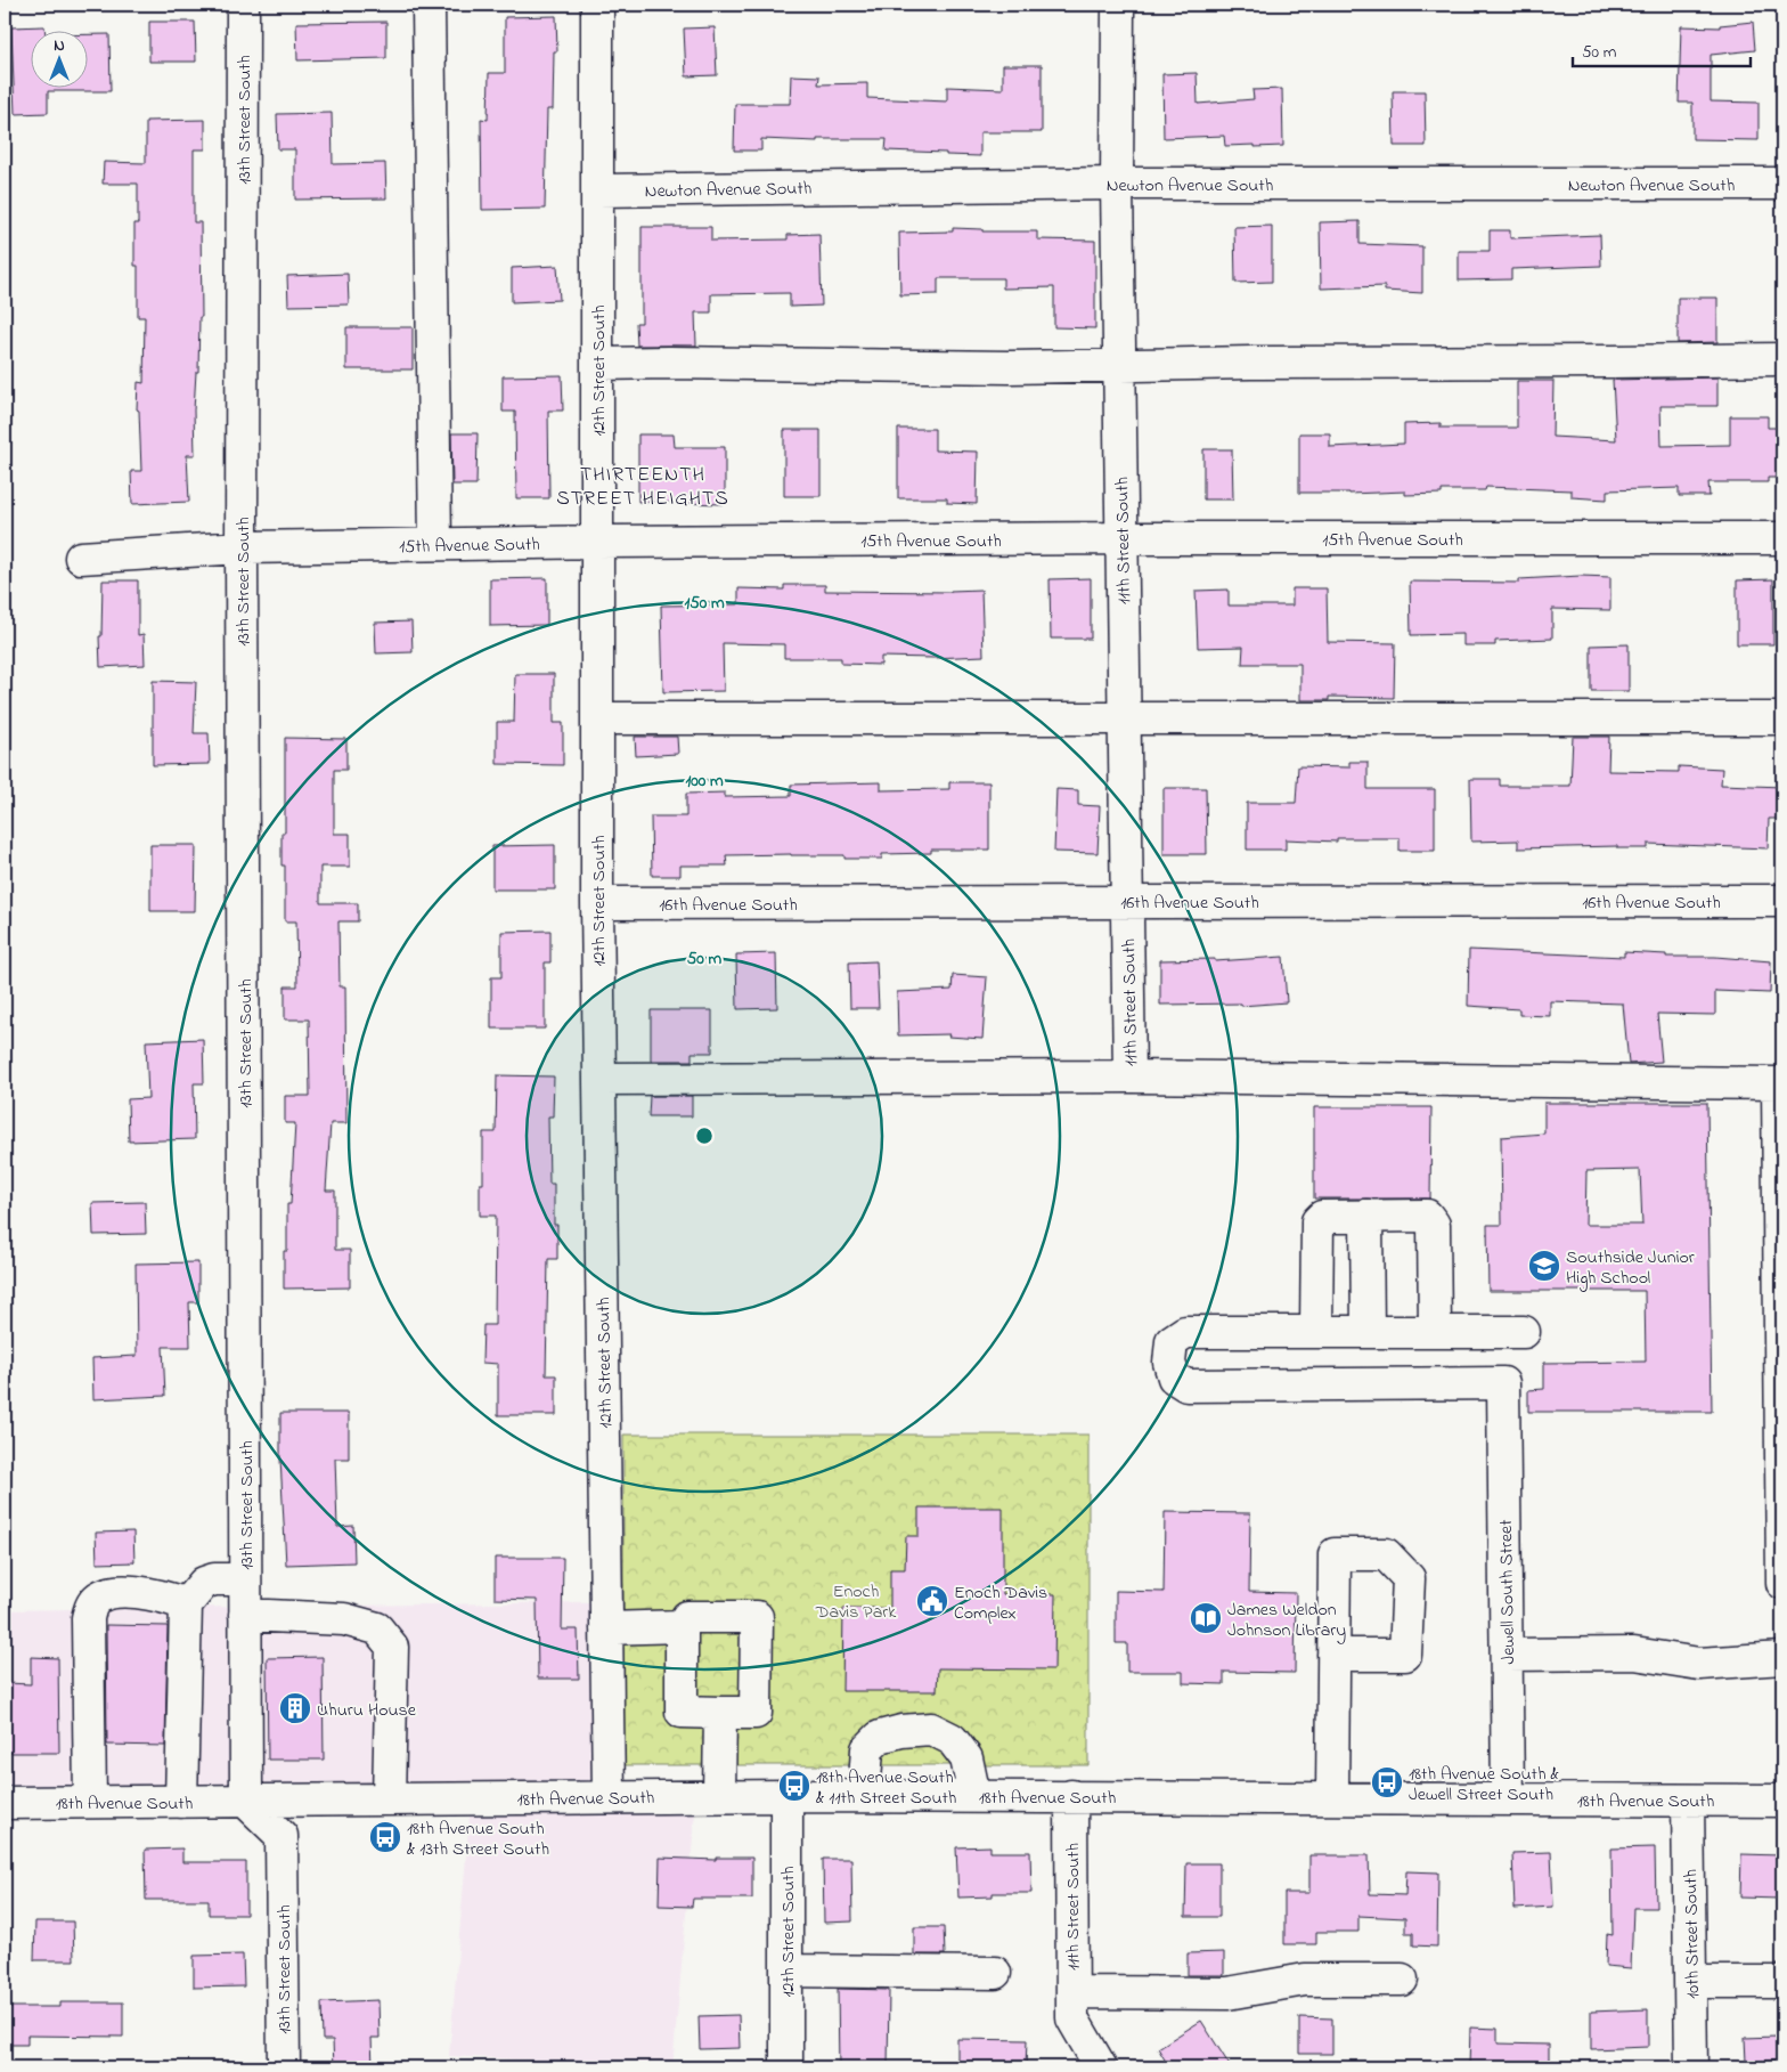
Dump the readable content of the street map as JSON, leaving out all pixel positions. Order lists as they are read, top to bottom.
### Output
{
  "streets": {
    "street": [
      "13th Street South",
      "Newton Avenue South",
      "12th Street South",
      "15th Avenue South",
      "11th Street South",
      "16th Avenue South",
      "Jewell South Street",
      "18th Avenue South",
      "10th Street South"
    ]
  },
  "crossings": [
    ["13th Street South", "15th Avenue South"],
    ["13th Street South", "18th Avenue South"],
    ["Newton Avenue South", "12th Street South"],
    ["Newton Avenue South", "11th Street South"],
    ["12th Street South", "15th Avenue South"],
    ["12th Street South", "16th Avenue South"],
    ["12th Street South", "18th Avenue South"],
    ["15th Avenue South", "11th Street South"],
    ["11th Street South", "16th Avenue South"],
    ["11th Street South", "18th Avenue South"],
    ["Jewell South Street", "18th Avenue South"],
    ["18th Avenue South", "10th Street South"]
  ],
  "districts": ["THIRTEENTH STREET HEIGHTS"],
  "parks": ["Enoch Davis Park"],
  "places": {
    "school or university": ["Southside Junior High School"],
    "public building": ["Enoch Davis Complex"],
    "library": ["James Weldon Johnson Library"],
    "building": ["Uhuru House"],
    "bus stop": ["18th Avenue South & Jewell Street South", "18th Avenue South & 11th Street South", "18th Avenue South & 13th Street South"]
  },
  "scale_bar": "50 m",
  "north": "top",
  "rings": ["150 m", "100 m", "50 m"]
}
